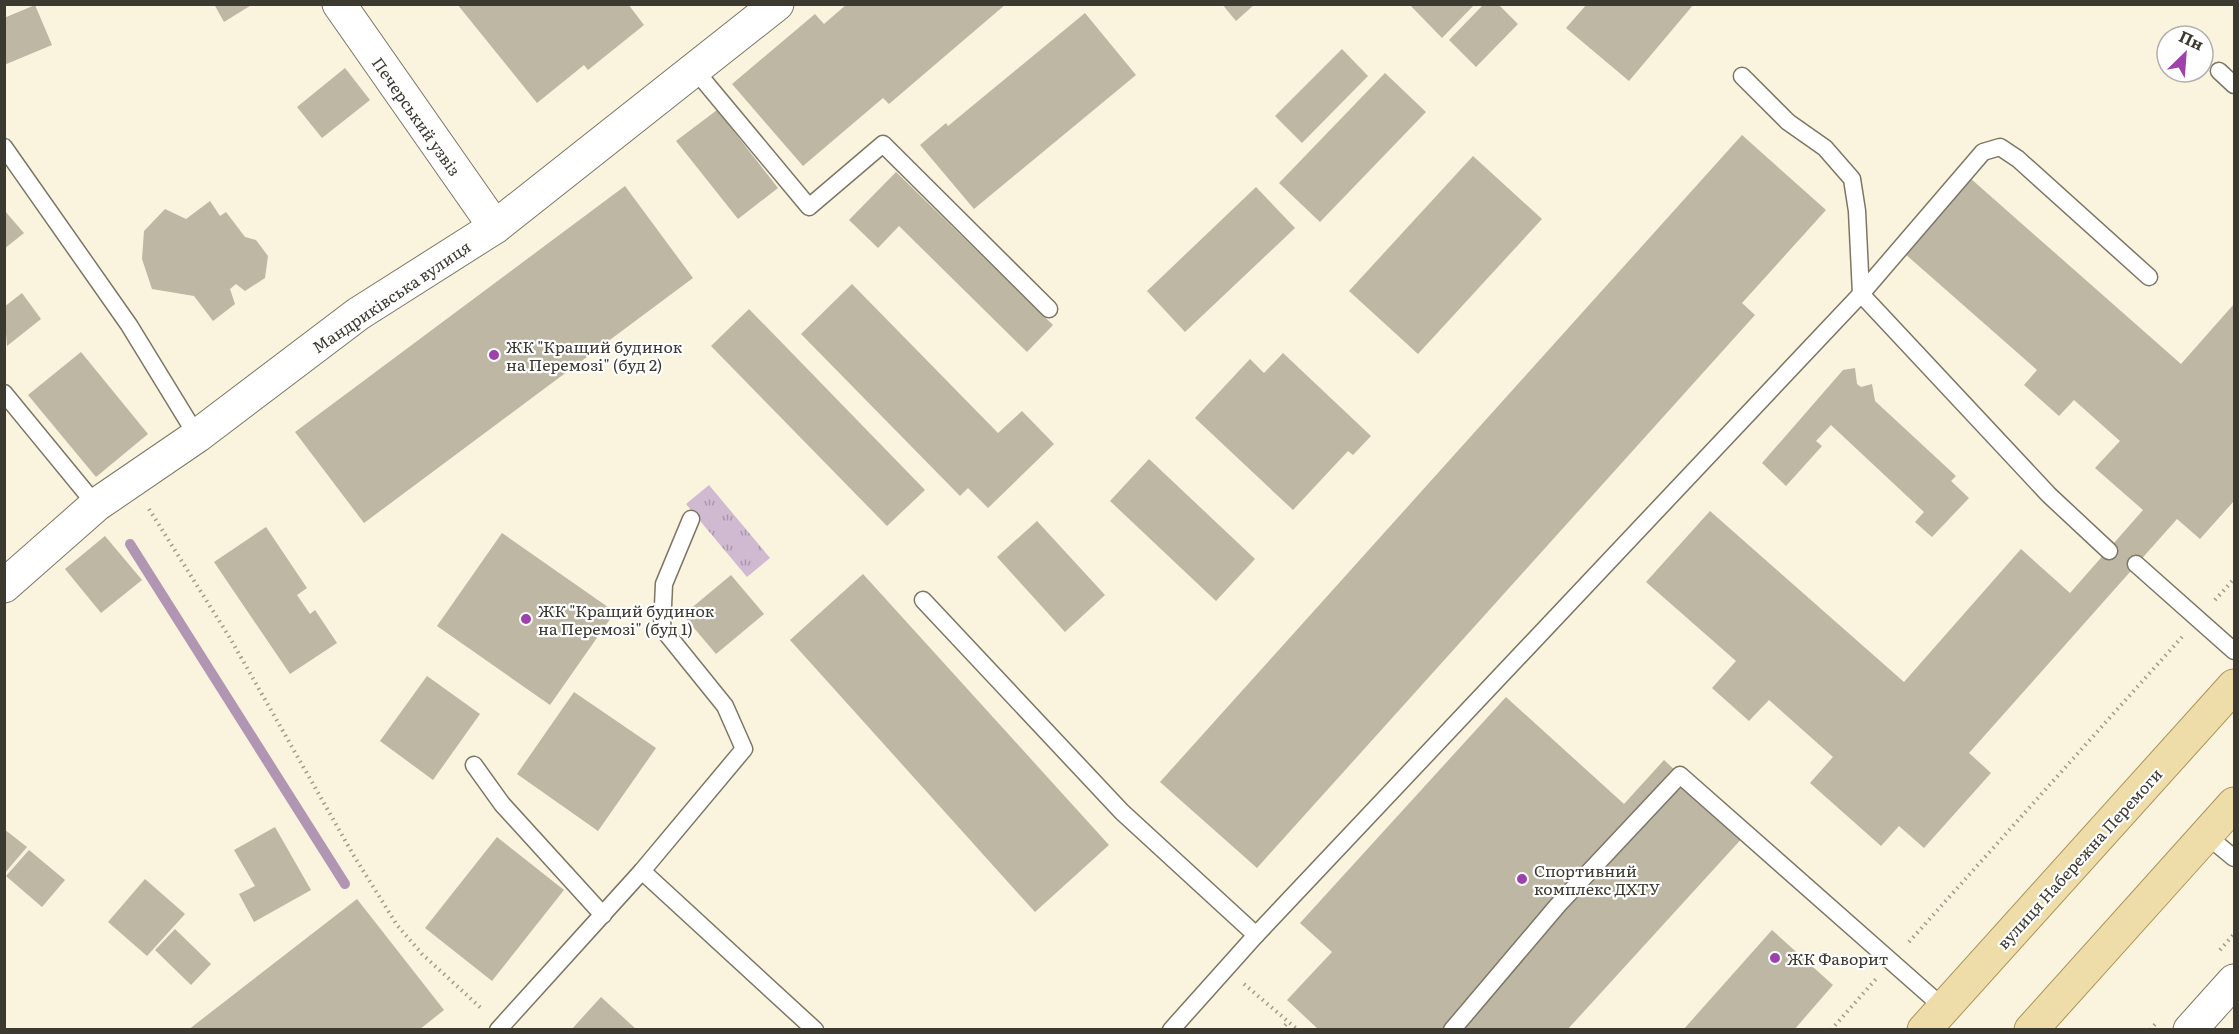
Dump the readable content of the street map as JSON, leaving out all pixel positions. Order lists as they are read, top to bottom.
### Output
{
  "streets": {
    "main road": ["вулиця Набережна Перемоги"],
    "street": ["Печерський узвіз", "Мандриківська вулиця"]
  },
  "crossings": [
    ["Печерський узвіз", "Мандриківська вулиця"]
  ],
  "places": [
    "ЖК \"Кращий будинок на Перемозі\" (буд 2)",
    "ЖК \"Кращий будинок на Перемозі\" (буд 1)",
    "Спортивний комплекс ДХТУ",
    "ЖК Фаворит"
  ],
  "north": "top right"
}
